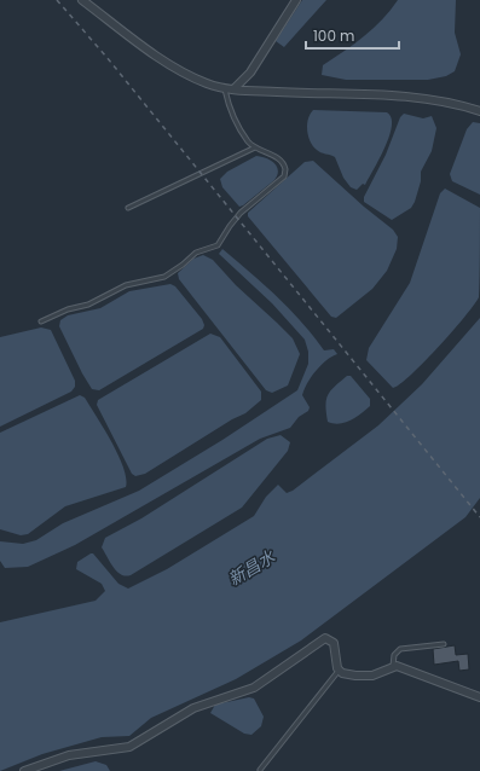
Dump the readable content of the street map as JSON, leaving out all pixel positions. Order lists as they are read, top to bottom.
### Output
{
  "water": ["新昌水"],
  "scale_bar": "100 m"
}
